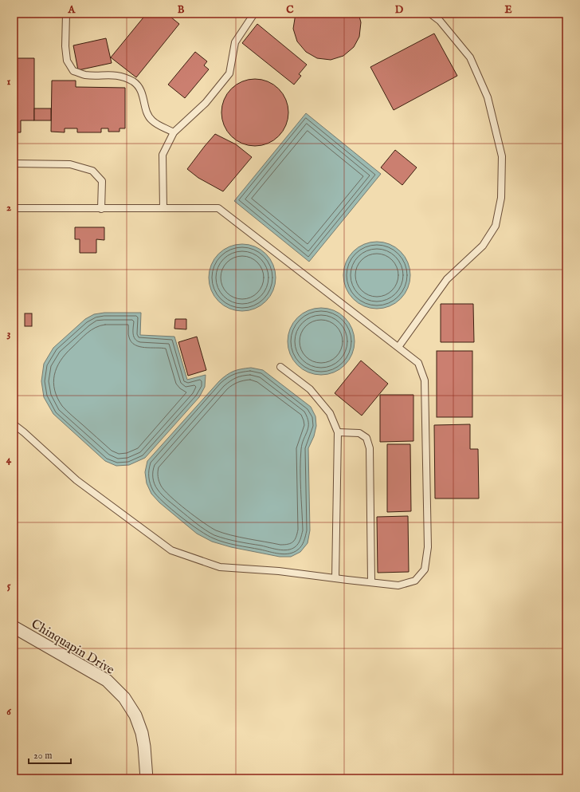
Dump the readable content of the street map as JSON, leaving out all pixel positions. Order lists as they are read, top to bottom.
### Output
{
  "streets": {
    "street": ["Chinquapin Drive"]
  },
  "scale_bar": "20 m",
  "grid": {
    "columns": [
      "A",
      "B",
      "C",
      "D",
      "E"
    ],
    "rows": [
      "1",
      "2",
      "3",
      "4",
      "5",
      "6"
    ]
  }
}
